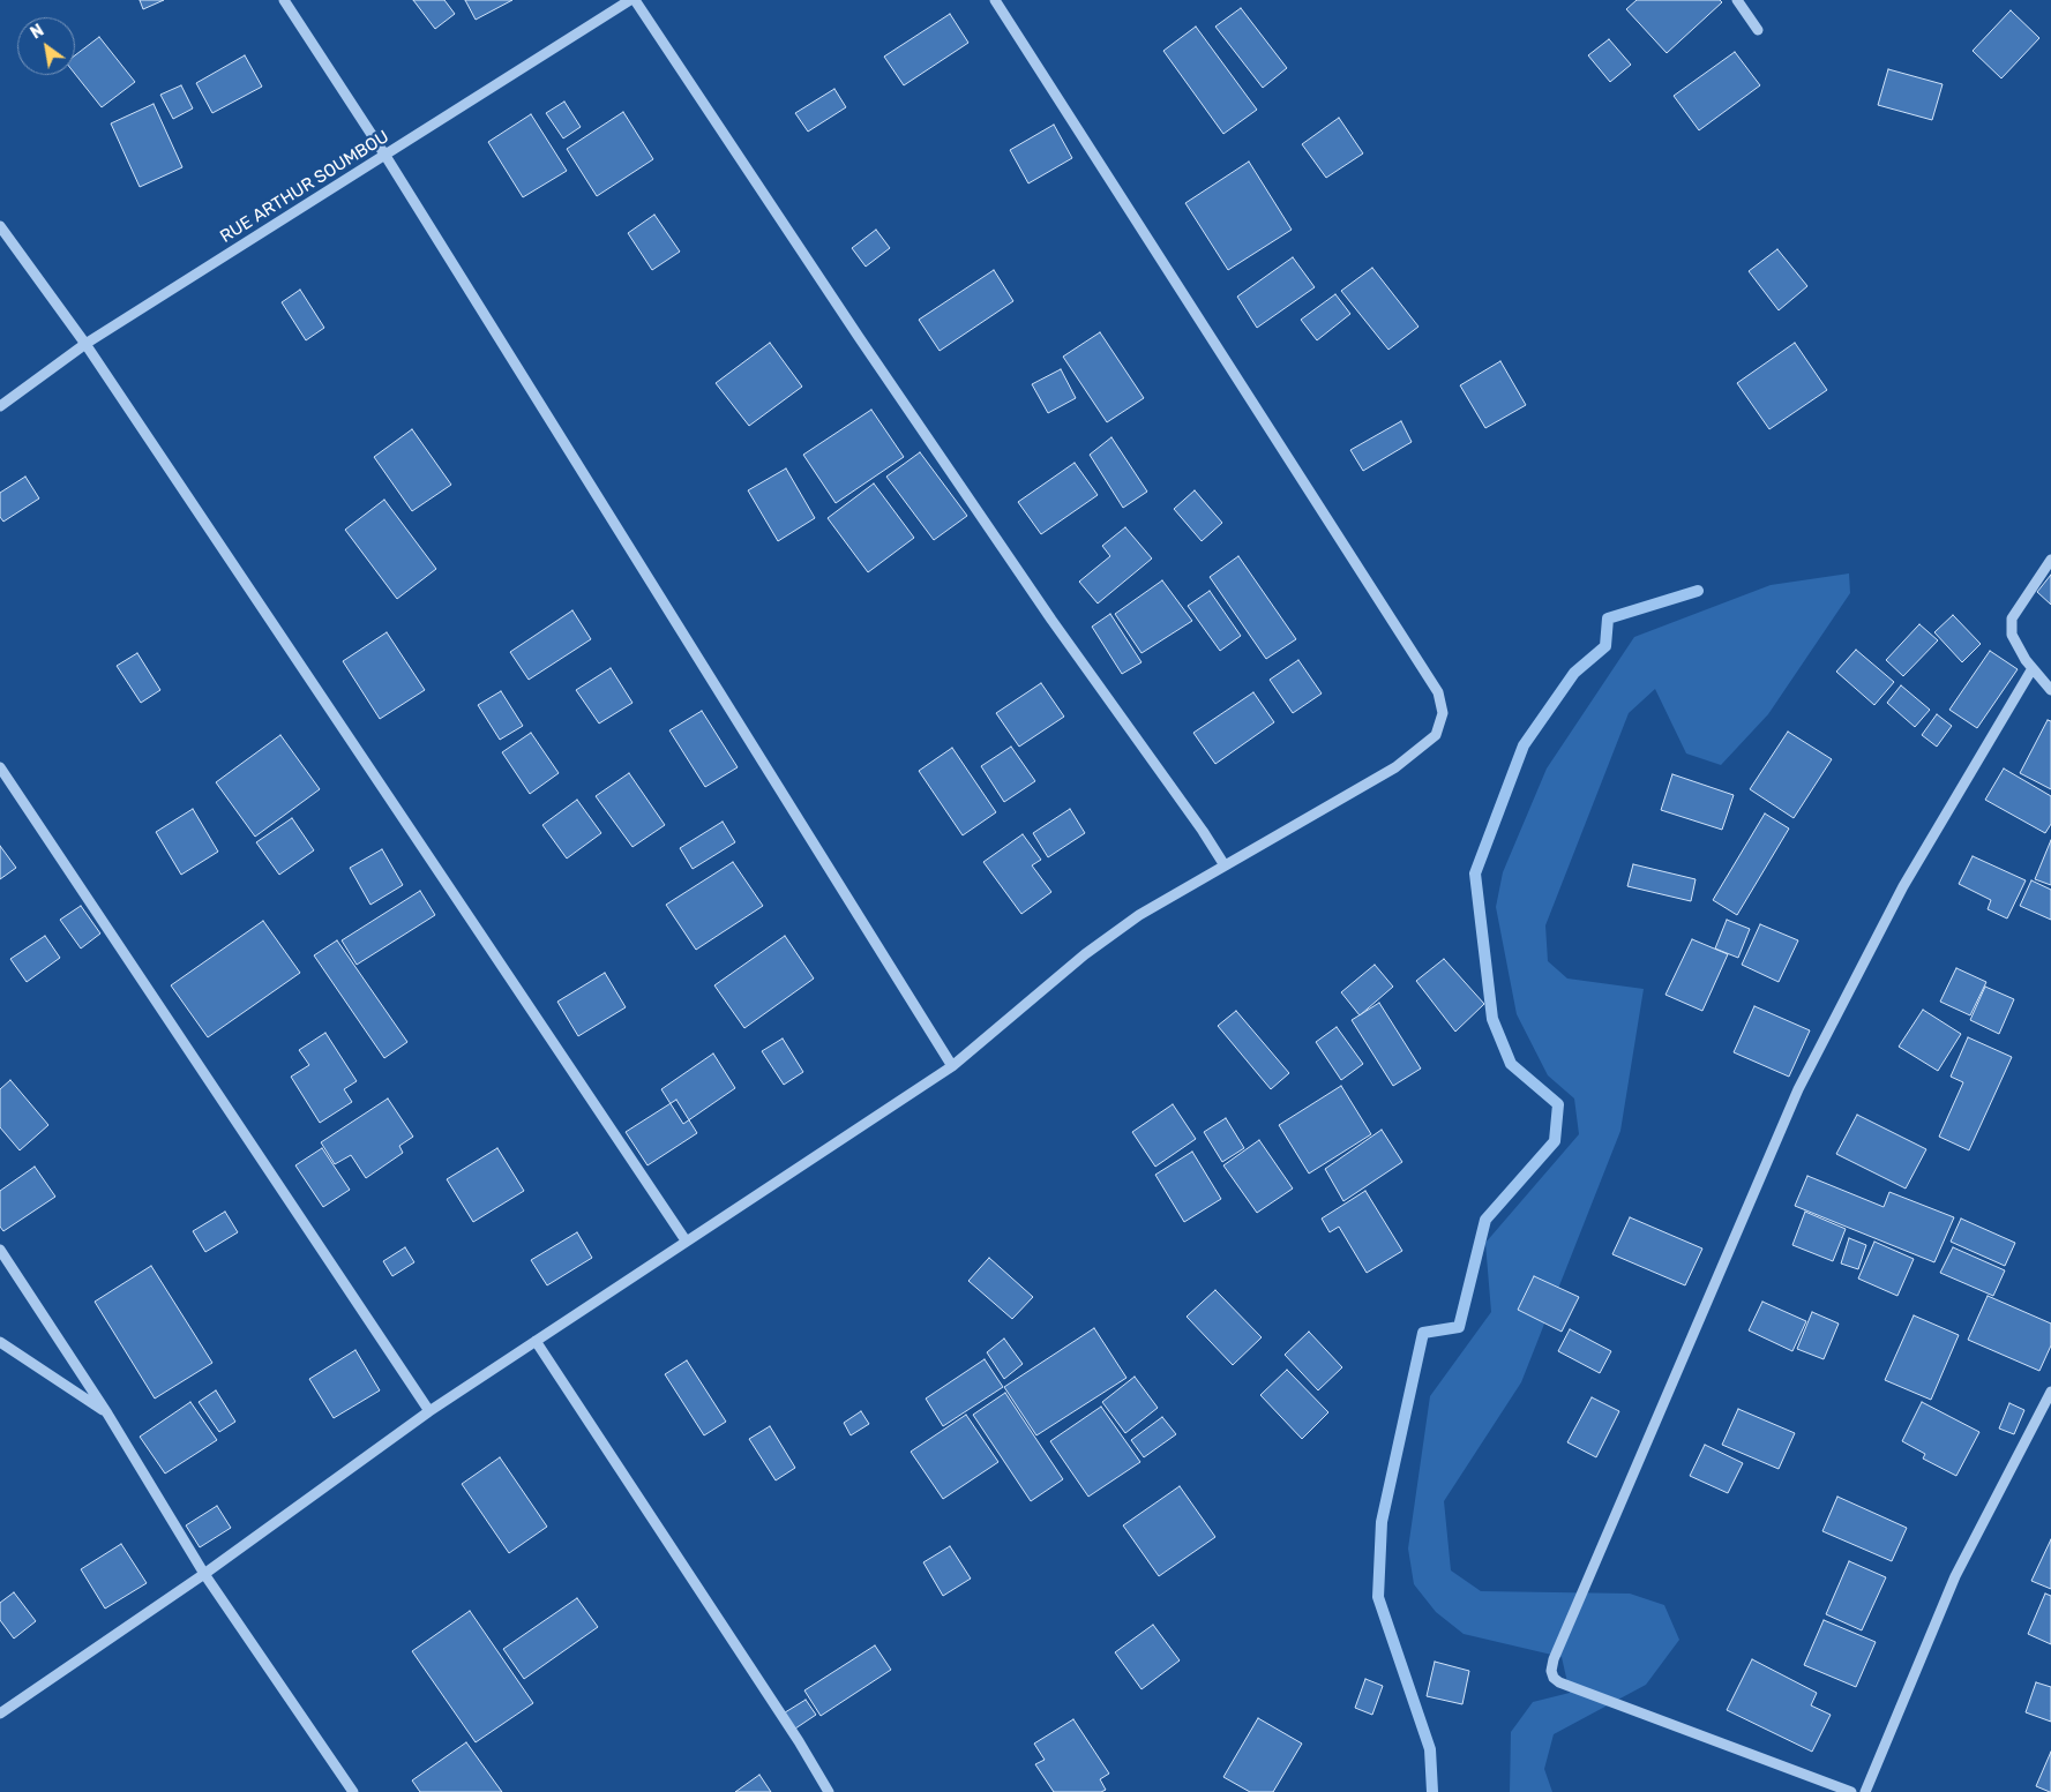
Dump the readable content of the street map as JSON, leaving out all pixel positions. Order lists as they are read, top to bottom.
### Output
{
  "streets": {
    "street": ["RUE ARTHUR SOUMBOU"]
  },
  "north": "top left"
}
